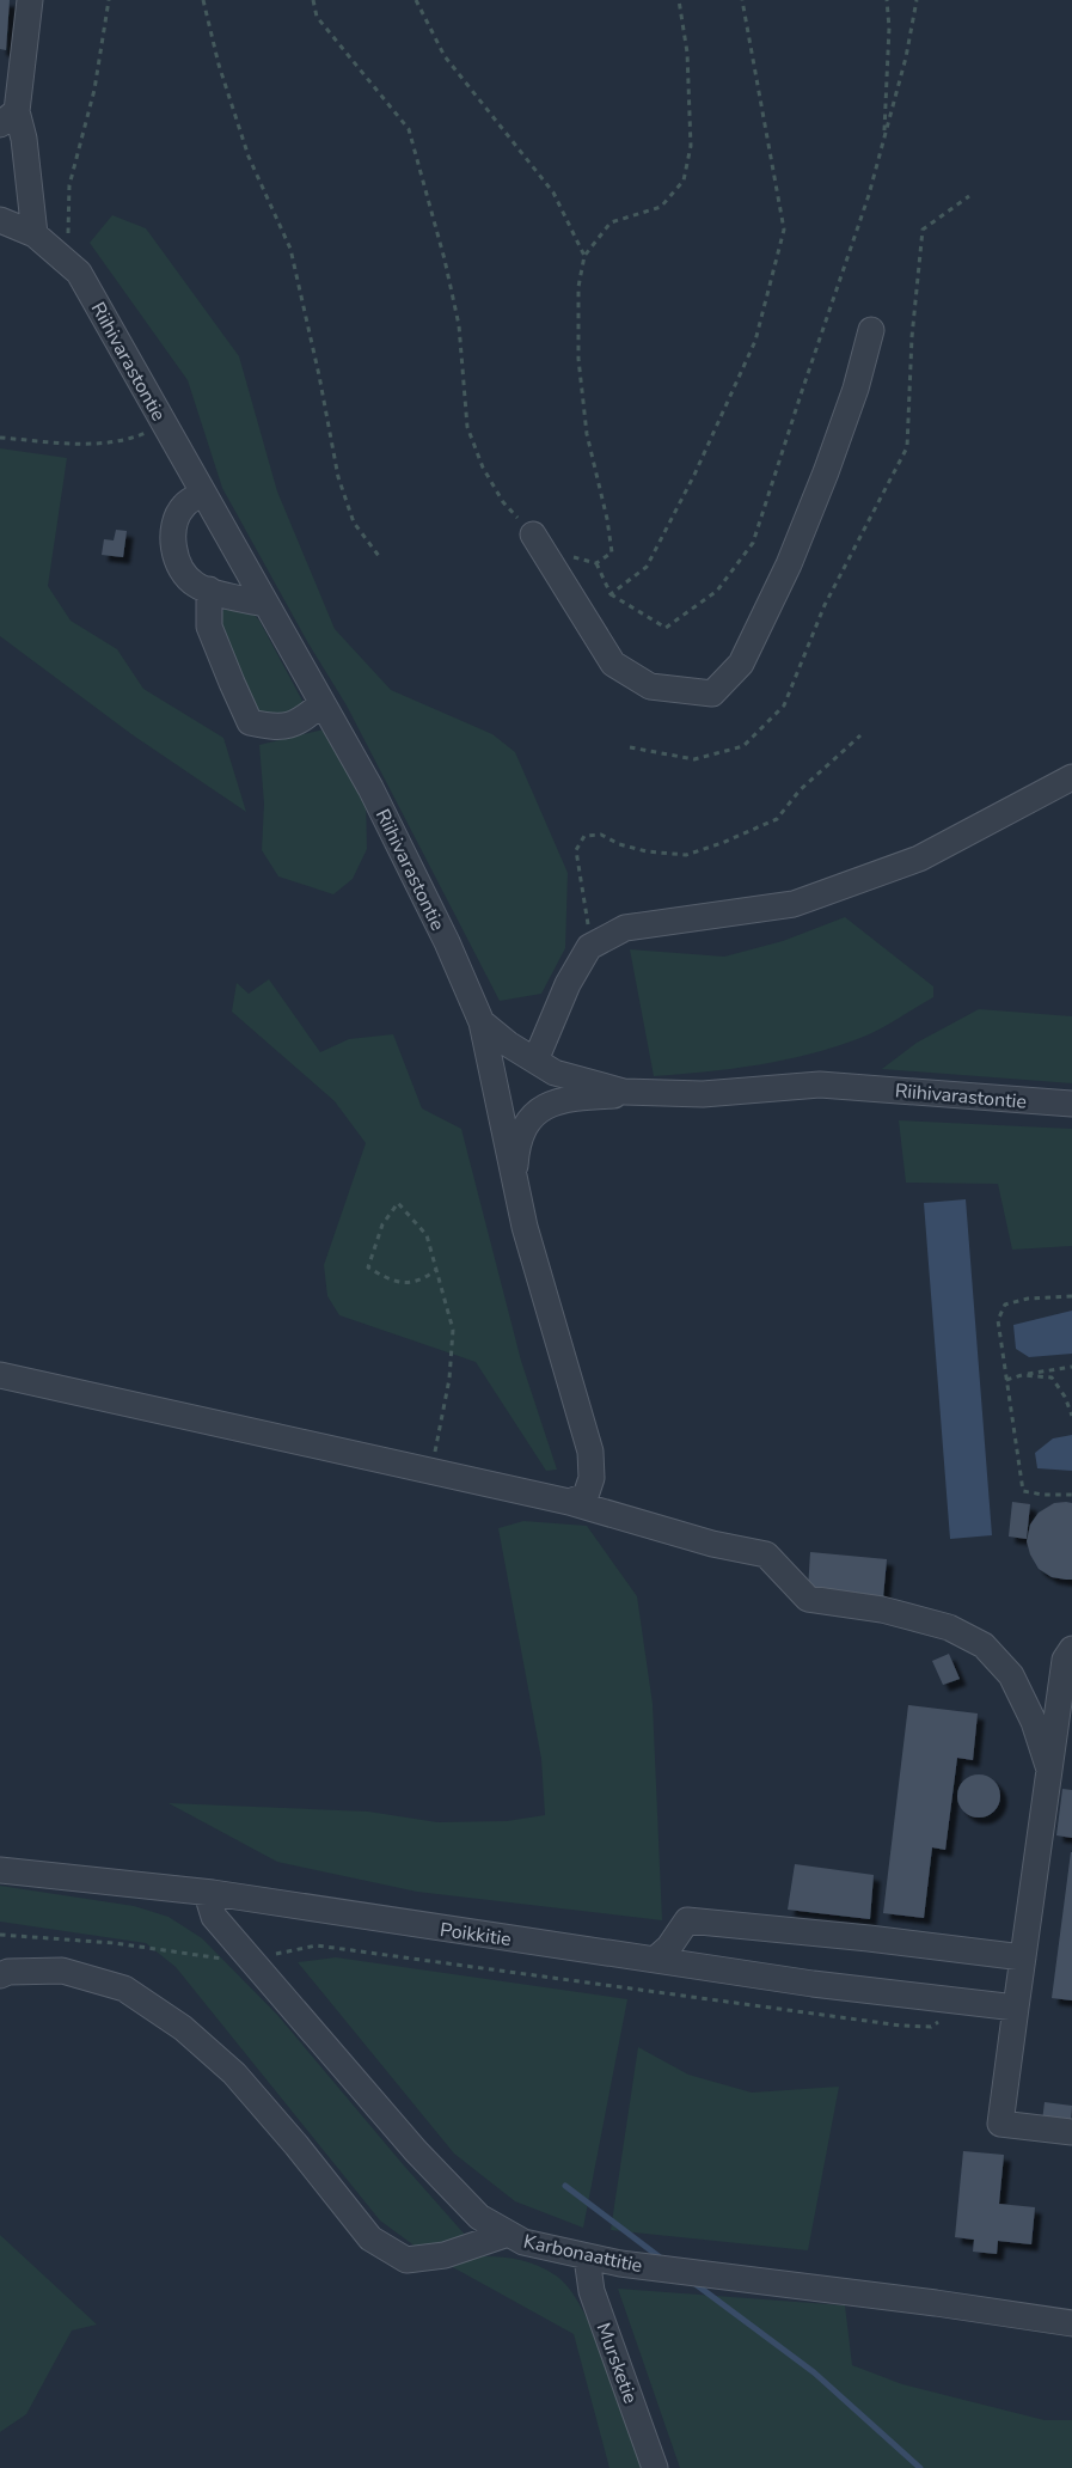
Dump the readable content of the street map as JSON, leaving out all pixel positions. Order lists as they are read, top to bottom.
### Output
{
  "streets": {
    "street": [
      "Riihivarastontie",
      "Poikkitie",
      "Karbonaattitie",
      "Mursketie"
    ]
  },
  "crossings": [
    ["Poikkitie", "Karbonaattitie"],
    ["Karbonaattitie", "Mursketie"]
  ]
}
